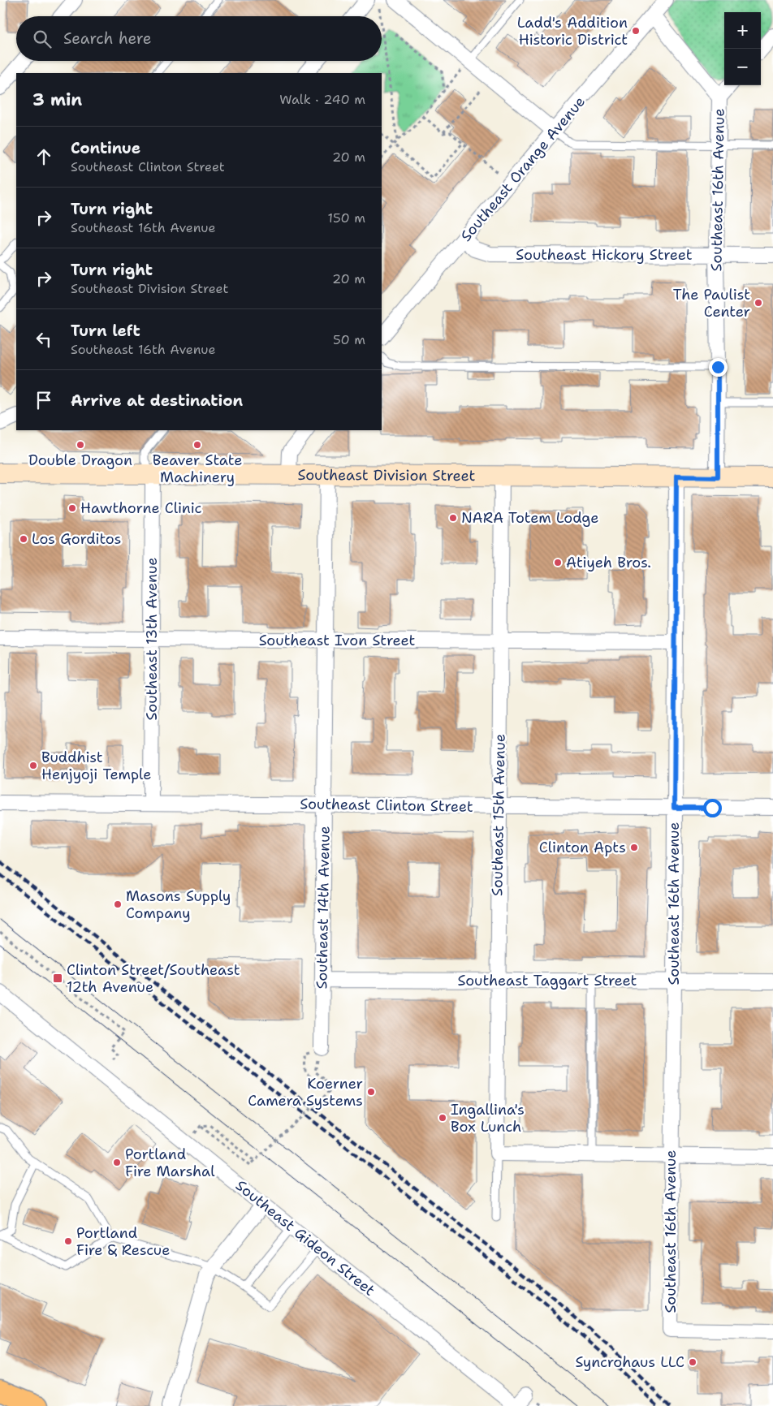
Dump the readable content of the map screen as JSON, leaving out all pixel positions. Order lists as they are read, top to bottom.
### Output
{
  "streets": {
    "main road": ["Southeast Division Street"],
    "street": [
      "Southeast Orange Avenue",
      "Southeast 16th Avenue",
      "Southeast Hickory Street",
      "Southeast 13th Avenue",
      "Southeast Ivon Street",
      "Southeast Clinton Street",
      "Southeast 15th Avenue",
      "Southeast 14th Avenue",
      "Southeast Taggart Street",
      "Southeast Gideon Street"
    ]
  },
  "crossings": [
    ["Southeast Orange Avenue", "Southeast 16th Avenue"],
    ["Southeast Orange Avenue", "Southeast Hickory Street"],
    ["Southeast 16th Avenue", "Southeast Hickory Street"],
    ["Southeast 16th Avenue", "Southeast Division Street"],
    ["Southeast 16th Avenue", "Southeast Ivon Street"],
    ["Southeast 16th Avenue", "Southeast Clinton Street"],
    ["Southeast 16th Avenue", "Southeast Taggart Street"],
    ["Southeast Division Street", "Southeast 13th Avenue"],
    ["Southeast Division Street", "Southeast 15th Avenue"],
    ["Southeast Division Street", "Southeast 14th Avenue"],
    ["Southeast 13th Avenue", "Southeast Ivon Street"],
    ["Southeast 13th Avenue", "Southeast Clinton Street"],
    ["Southeast Ivon Street", "Southeast 15th Avenue"],
    ["Southeast Ivon Street", "Southeast 14th Avenue"],
    ["Southeast Clinton Street", "Southeast 15th Avenue"],
    ["Southeast Clinton Street", "Southeast 14th Avenue"],
    ["Southeast 15th Avenue", "Southeast Taggart Street"],
    ["Southeast 14th Avenue", "Southeast Taggart Street"]
  ],
  "places": {
    "other": [
      "Ladd's Addition Historic District",
      "The Paulist Center",
      "Double Dragon",
      "Beaver State Machinery",
      "Hawthorne Clinic",
      "NARA Totem Lodge",
      "Los Gorditos",
      "Atiyeh Bros.",
      "Buddhist Henjyoji Temple",
      "Clinton Apts",
      "Masons Supply Company",
      "Koerner Camera Systems",
      "Ingallina's Box Lunch",
      "Portland Fire Marshal",
      "Portland Fire & Rescue",
      "Syncrohaus LLC"
    ],
    "transit": ["Clinton Street/Southeast 12th Avenue"]
  },
  "page": {
    "map_buttons": ["+", "−"],
    "search": "Search here",
    "heading": ["3 min", "Walk · 240 m"],
    "list": [
      ["Continue", "Southeast Clinton Street", "20 m"],
      ["Turn right", "Southeast 16th Avenue", "150 m"],
      ["Turn right", "Southeast Division Street", "20 m"],
      ["Turn left", "Southeast 16th Avenue", "50 m"],
      "Arrive at destination"
    ]
  }
}
